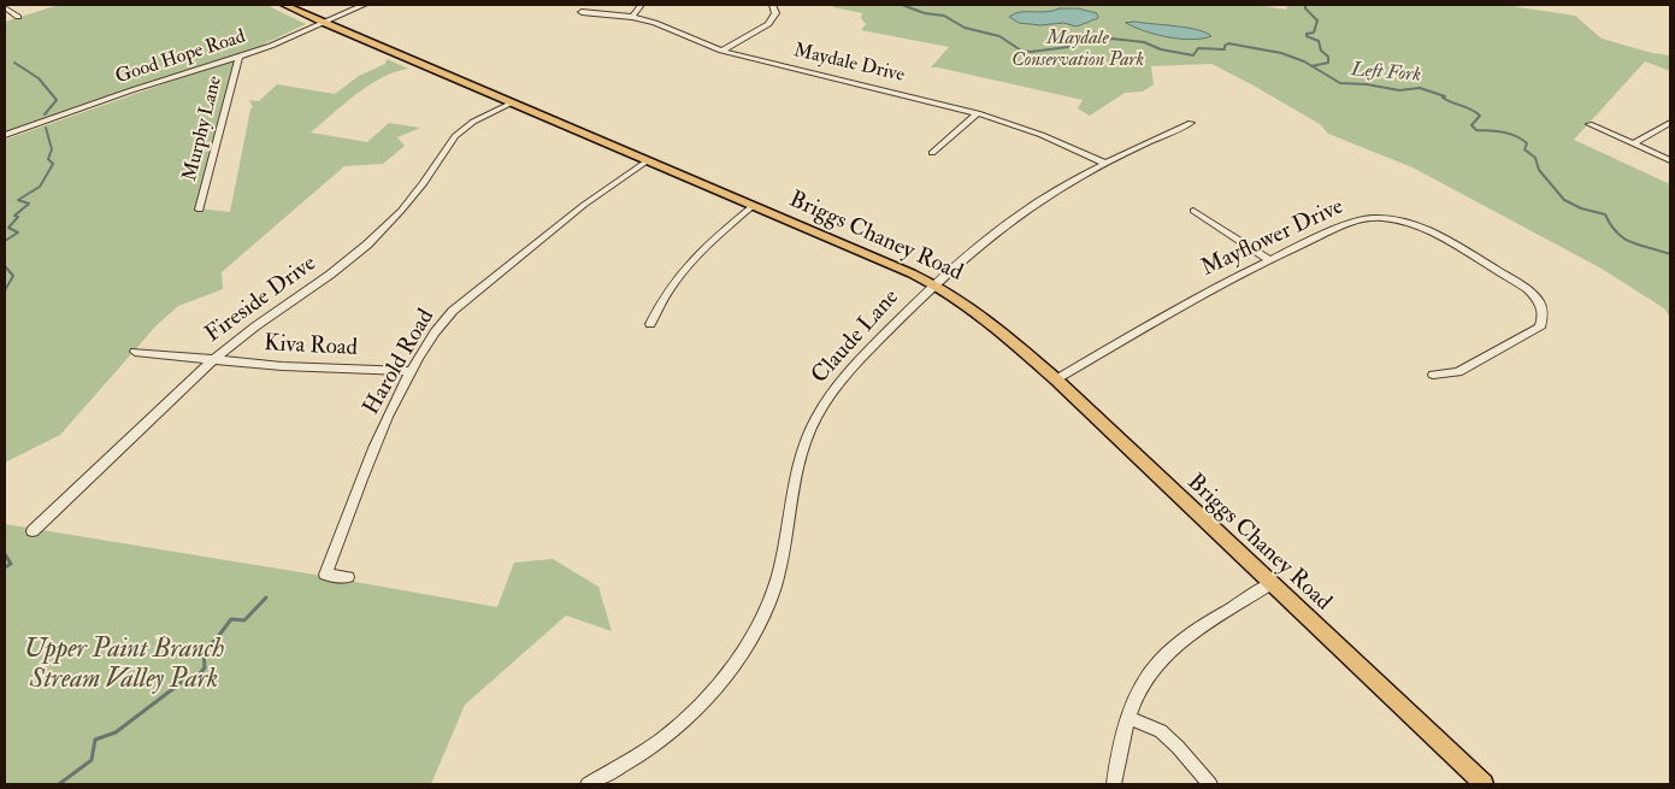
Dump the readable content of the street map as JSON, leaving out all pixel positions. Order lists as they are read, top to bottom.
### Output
{
  "streets": {
    "main road": ["Briggs Chaney Road"],
    "street": [
      "Good Hope Road",
      "Maydale Drive",
      "Murphy Lane",
      "Mayflower Drive",
      "Fireside Drive",
      "Claude Lane",
      "Kiva Road",
      "Harold Road"
    ]
  },
  "crossings": [
    ["Good Hope Road", "Murphy Lane"],
    ["Good Hope Road", "Briggs Chaney Road"],
    ["Maydale Drive", "Claude Lane"],
    ["Briggs Chaney Road", "Mayflower Drive"],
    ["Briggs Chaney Road", "Fireside Drive"],
    ["Briggs Chaney Road", "Claude Lane"],
    ["Briggs Chaney Road", "Harold Road"],
    ["Fireside Drive", "Kiva Road"],
    ["Kiva Road", "Harold Road"]
  ],
  "water": ["Left Fork"],
  "parks": ["Maydale Conservation Park", "Upper Paint Branch Stream Valley Park"]
}
